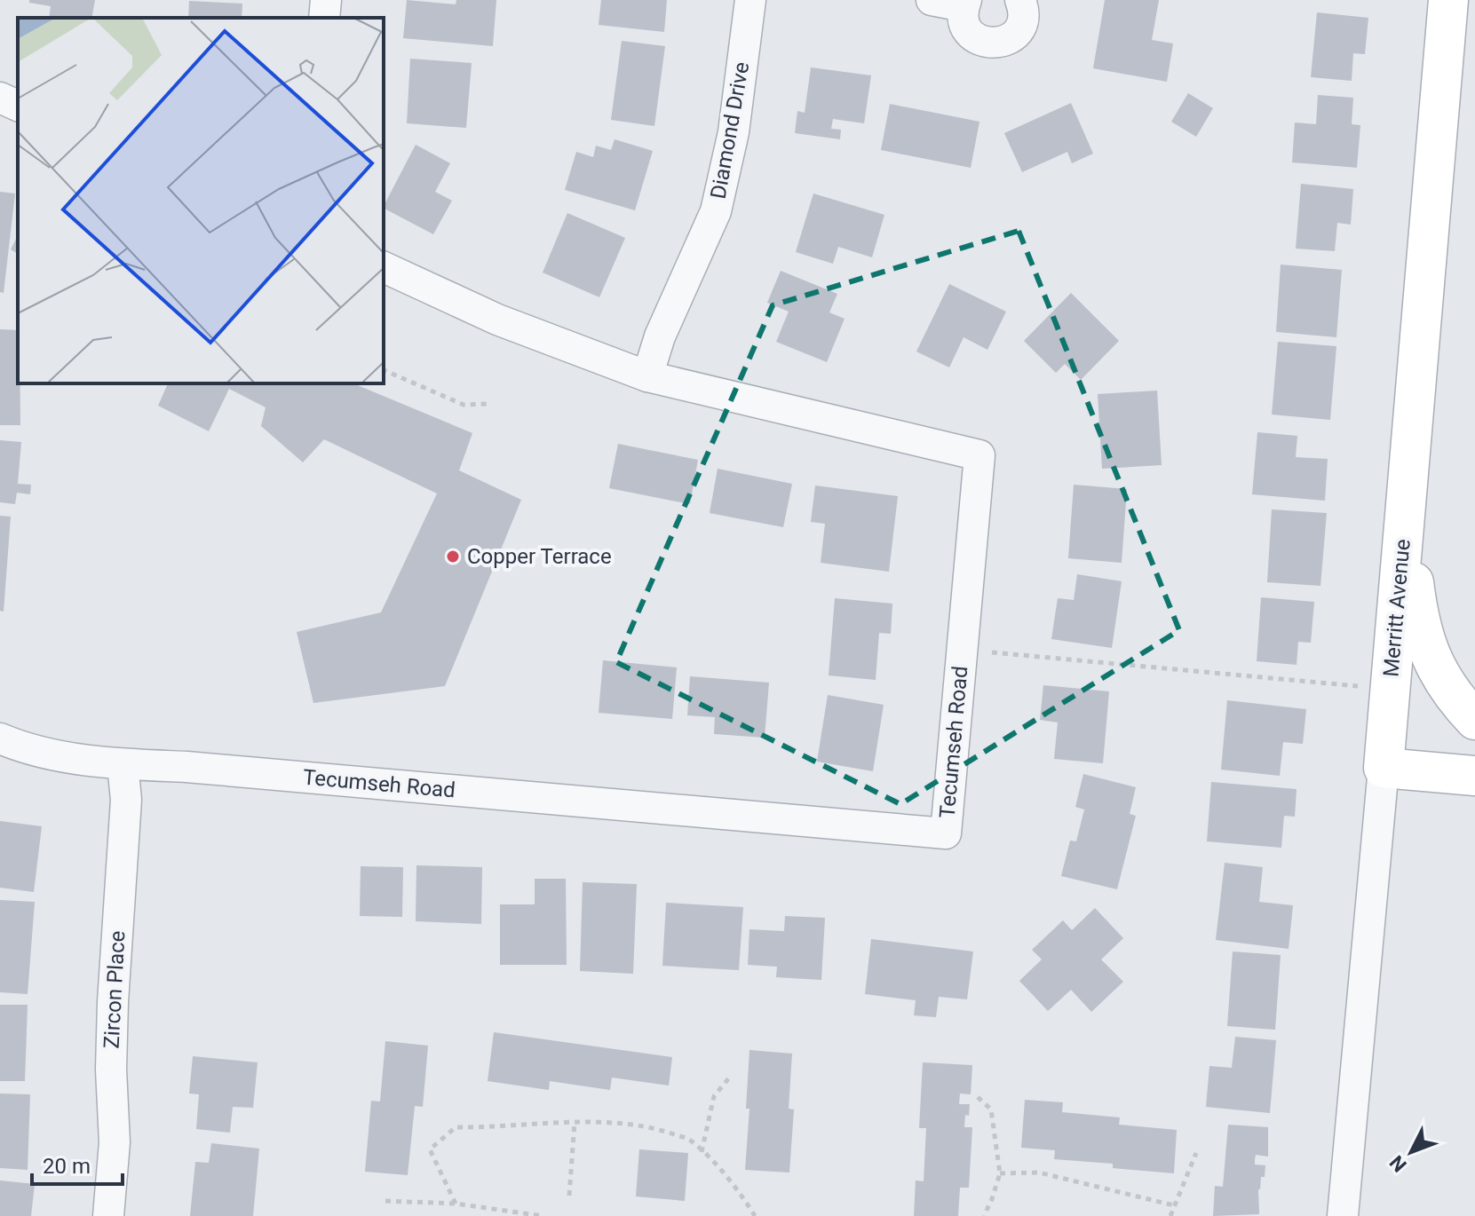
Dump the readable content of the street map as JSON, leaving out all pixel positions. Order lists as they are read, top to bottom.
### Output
{
  "streets": {
    "street": [
      "Diamond Drive",
      "Merritt Avenue",
      "Tecumseh Road",
      "Zircon Place"
    ]
  },
  "crossings": [
    ["Diamond Drive", "Tecumseh Road"],
    ["Tecumseh Road", "Zircon Place"]
  ],
  "places": ["Copper Terrace"],
  "scale_bar": "20 m",
  "north": "bottom left"
}
